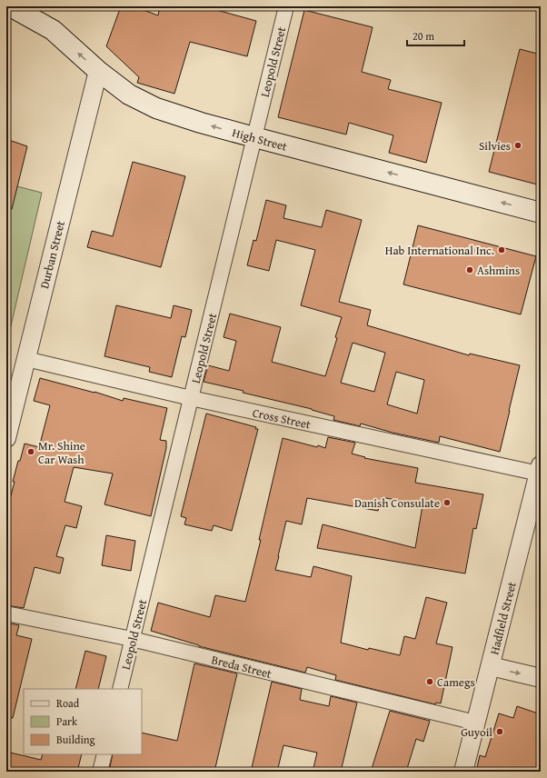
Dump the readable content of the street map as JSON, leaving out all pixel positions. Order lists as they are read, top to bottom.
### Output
{
  "streets": {
    "main road": ["High Street"],
    "street": [
      "Leopold Street",
      "Durban Street",
      "Cross Street",
      "Hadfield Street",
      "Breda Street"
    ]
  },
  "crossings": [
    ["Leopold Street", "High Street"],
    ["Leopold Street", "Cross Street"],
    ["Leopold Street", "Breda Street"],
    ["High Street", "Durban Street"],
    ["Durban Street", "Cross Street"],
    ["Cross Street", "Hadfield Street"],
    ["Hadfield Street", "Breda Street"]
  ],
  "one_way": ["High Street"],
  "places": [
    "Silvies",
    "Hab International Inc.",
    "Ashmins",
    "Mr. Shine Car Wash",
    "Danish Consulate",
    "Camegs",
    "Guyoil"
  ],
  "legend": ["Road", "Park", "Building"],
  "scale_bar": "20 m"
}
